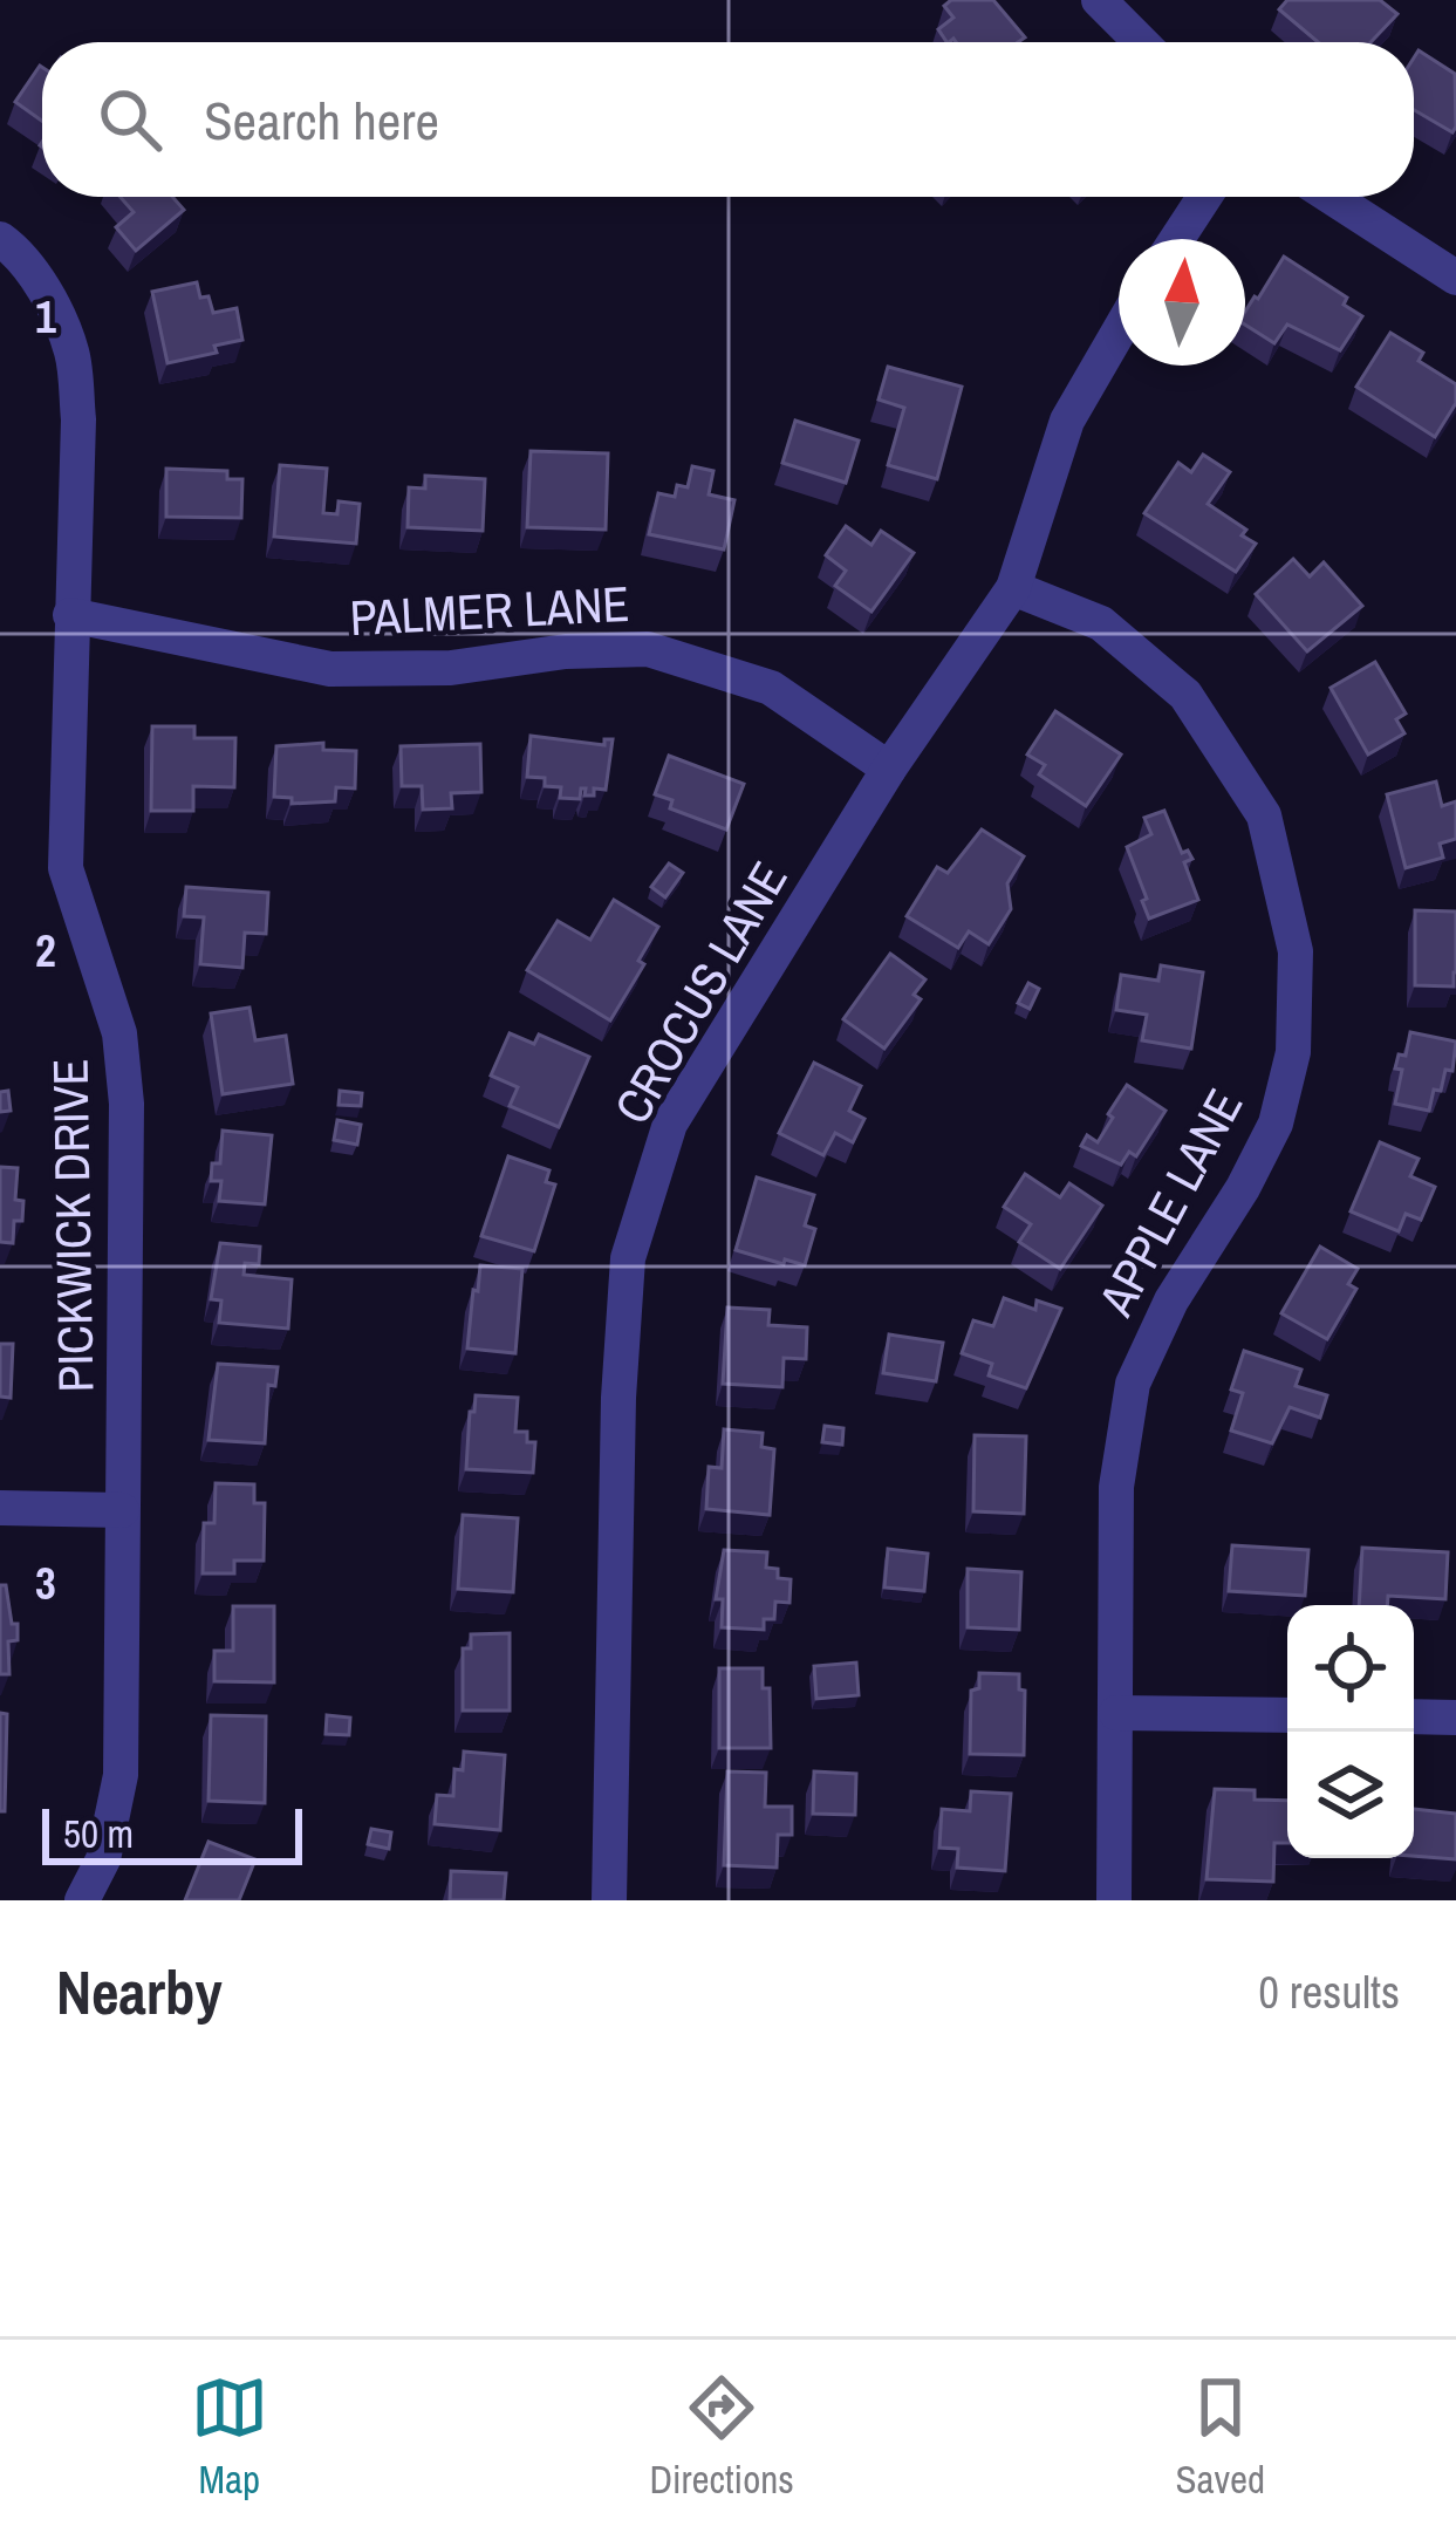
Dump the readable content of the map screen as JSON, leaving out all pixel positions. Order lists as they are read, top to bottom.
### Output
{
  "streets": {
    "street": [
      "PALMER LANE",
      "CROCUS LANE",
      "APPLE LANE",
      "PICKWICK DRIVE"
    ]
  },
  "crossings": [
    ["PALMER LANE", "CROCUS LANE"],
    ["PALMER LANE", "PICKWICK DRIVE"],
    ["CROCUS LANE", "APPLE LANE"]
  ],
  "scale_bar": "50 m",
  "north": "top",
  "page": {
    "search": "Search here",
    "scale": "50 m",
    "heading": ["Nearby", "0 results"],
    "nav": ["Map", "Directions", "Saved"]
  },
  "grid": {
    "rows": ["1", "2", "3"]
  }
}
